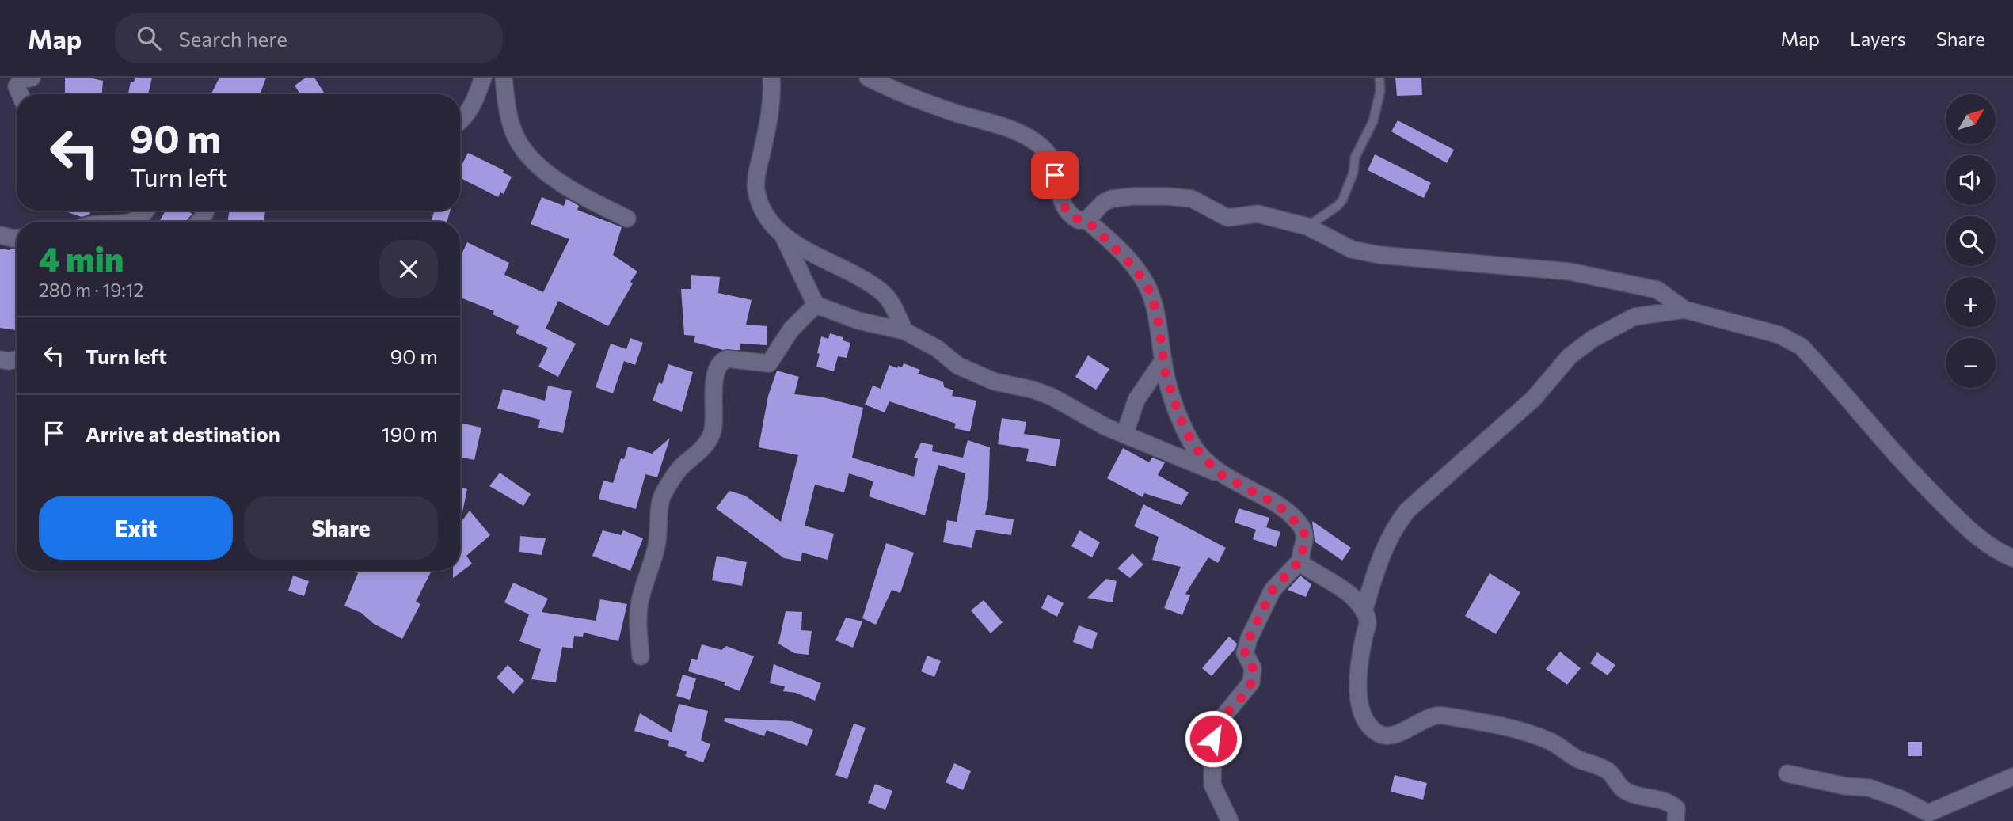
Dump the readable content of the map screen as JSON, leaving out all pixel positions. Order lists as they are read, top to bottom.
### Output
{
  "north": "top right",
  "page": {
    "header": "Map",
    "search": "Search here",
    "nav": ["Map", "Layers", "Share"],
    "map_buttons": ["+", "−"],
    "turn": ["90 m", "Turn left"],
    "heading": ["4 min", "280 m · 19:12"],
    "list": [
      {
        "name": "Turn left",
        "value": "90 m"
      },
      {
        "name": "Arrive at destination",
        "value": "190 m"
      }
    ],
    "buttons": ["Exit", "Share"]
  }
}
